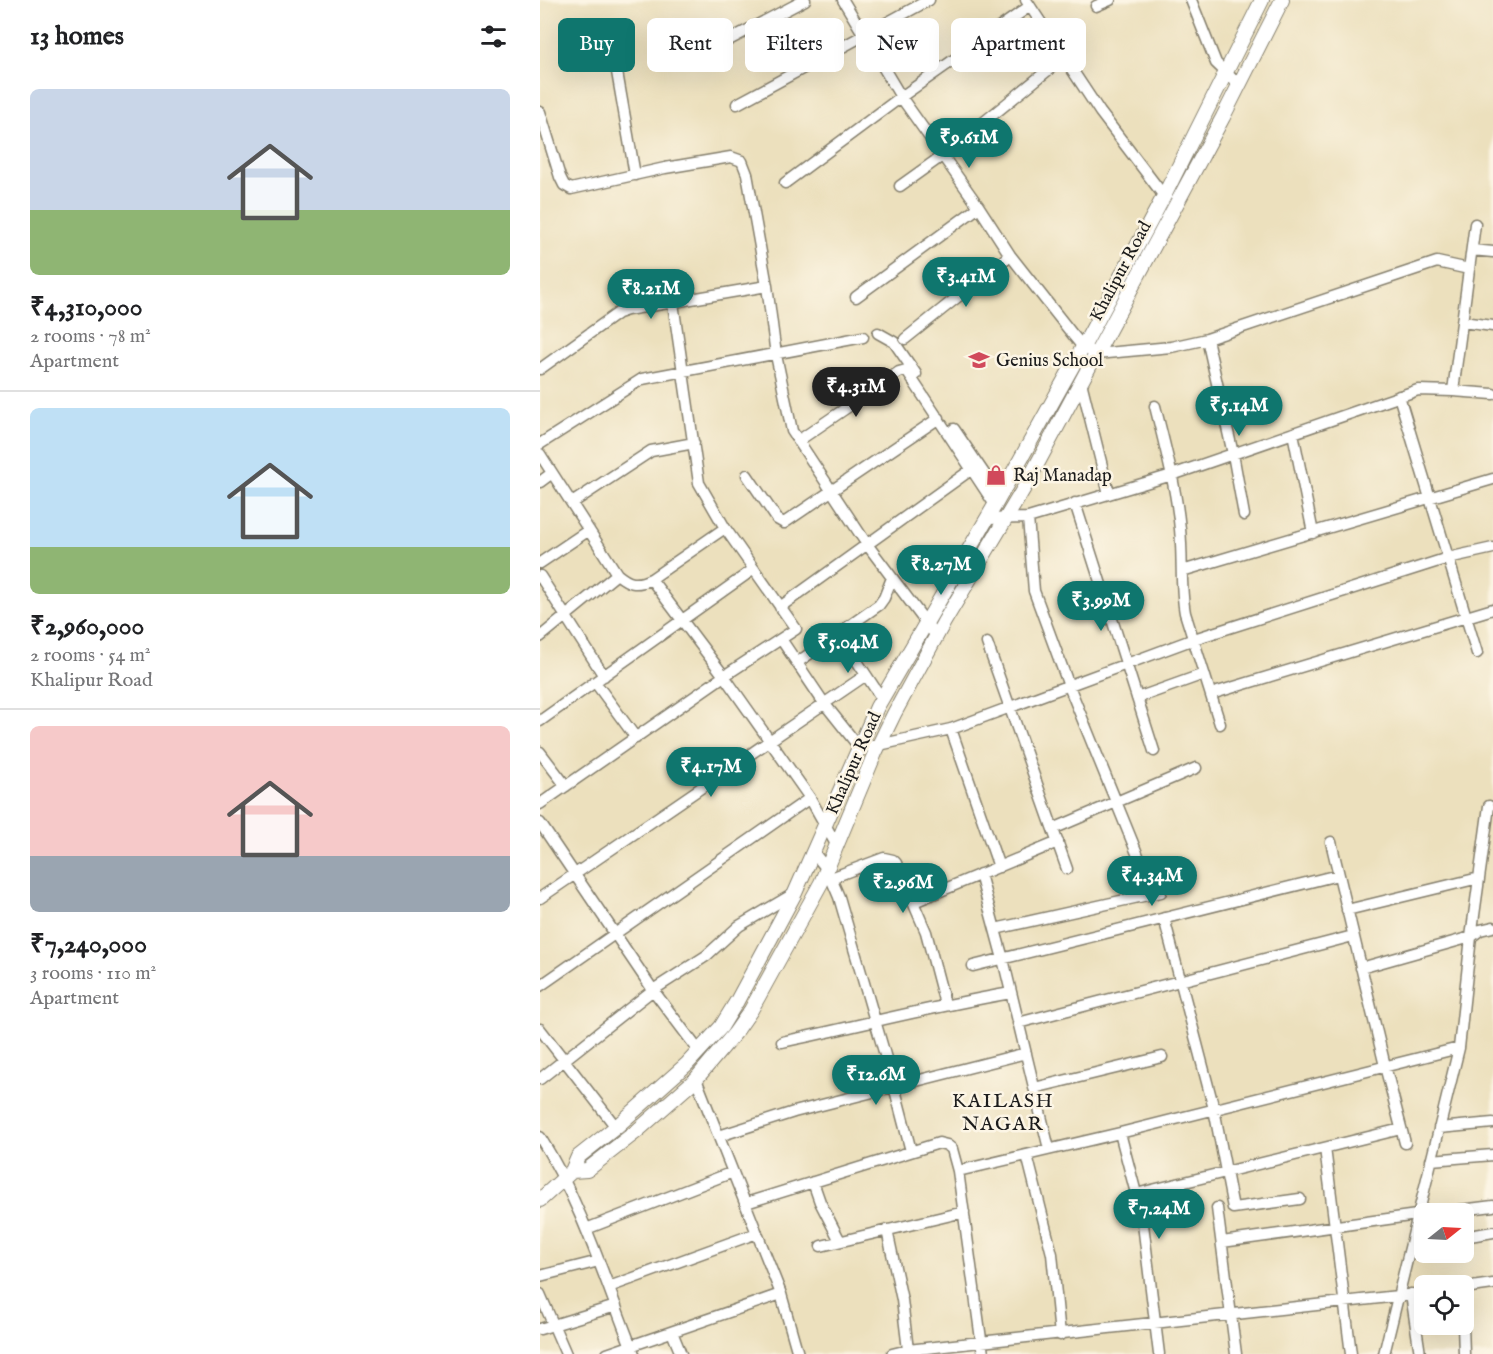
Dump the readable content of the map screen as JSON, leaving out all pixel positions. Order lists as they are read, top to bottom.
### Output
{
  "streets": {
    "street": ["Khalipur Road"]
  },
  "districts": ["KAILASH NAGAR"],
  "places": {
    "school or university": ["Genius School"],
    "shop": ["Raj Manadap"]
  },
  "north": "right",
  "page": {
    "heading": "13 homes",
    "chip": [
      "Buy",
      "Rent",
      "Filters",
      "New",
      "Apartment"
    ],
    "list": [
      {
        "name": "₹4,310,000",
        "note": "2 rooms · 78 m² · Apartment"
      },
      {
        "name": "₹2,960,000",
        "note": "2 rooms · 54 m² · Khalipur Road"
      },
      {
        "name": "₹7,240,000",
        "note": "3 rooms · 110 m² · Apartment"
      }
    ],
    "price": [
      "₹9.61M",
      "₹3.41M",
      "₹8.21M",
      "₹4.31M",
      "₹5.14M",
      "₹8.27M",
      "₹3.99M",
      "₹5.04M",
      "₹4.17M",
      "₹4.34M",
      "₹2.96M",
      "₹12.6M",
      "₹7.24M"
    ]
  }
}
